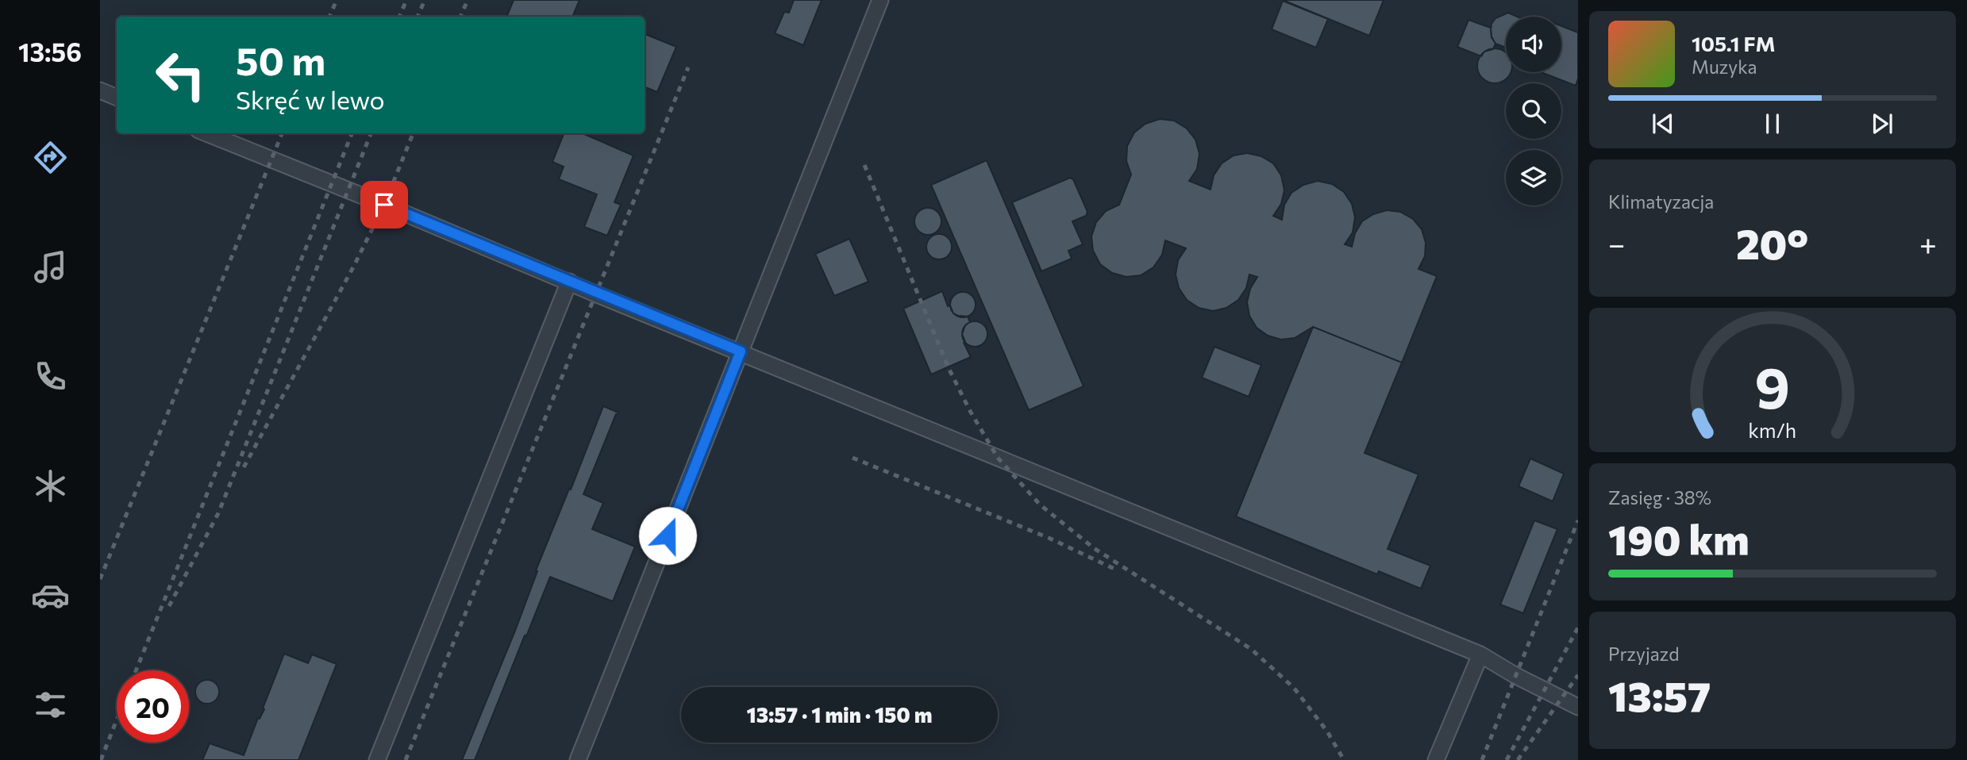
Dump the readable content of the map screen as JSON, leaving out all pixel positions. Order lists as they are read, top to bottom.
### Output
{
  "page": {
    "tabs": "13:56",
    "turn": ["50 m", "Skręć w lewo"],
    "song": ["105.1 FM", "Muzyka"],
    "tile": [
      "Klimatyzacja",
      ["Zasięg · 38%", "190 km"],
      ["Przyjazd", "13:57"]
    ],
    "heat": ["−", "20°", "+"],
    "limit": "20",
    "trip": "13:57 · 1 min · 150 m",
    "gauge": ["9", "km/h"]
  }
}
